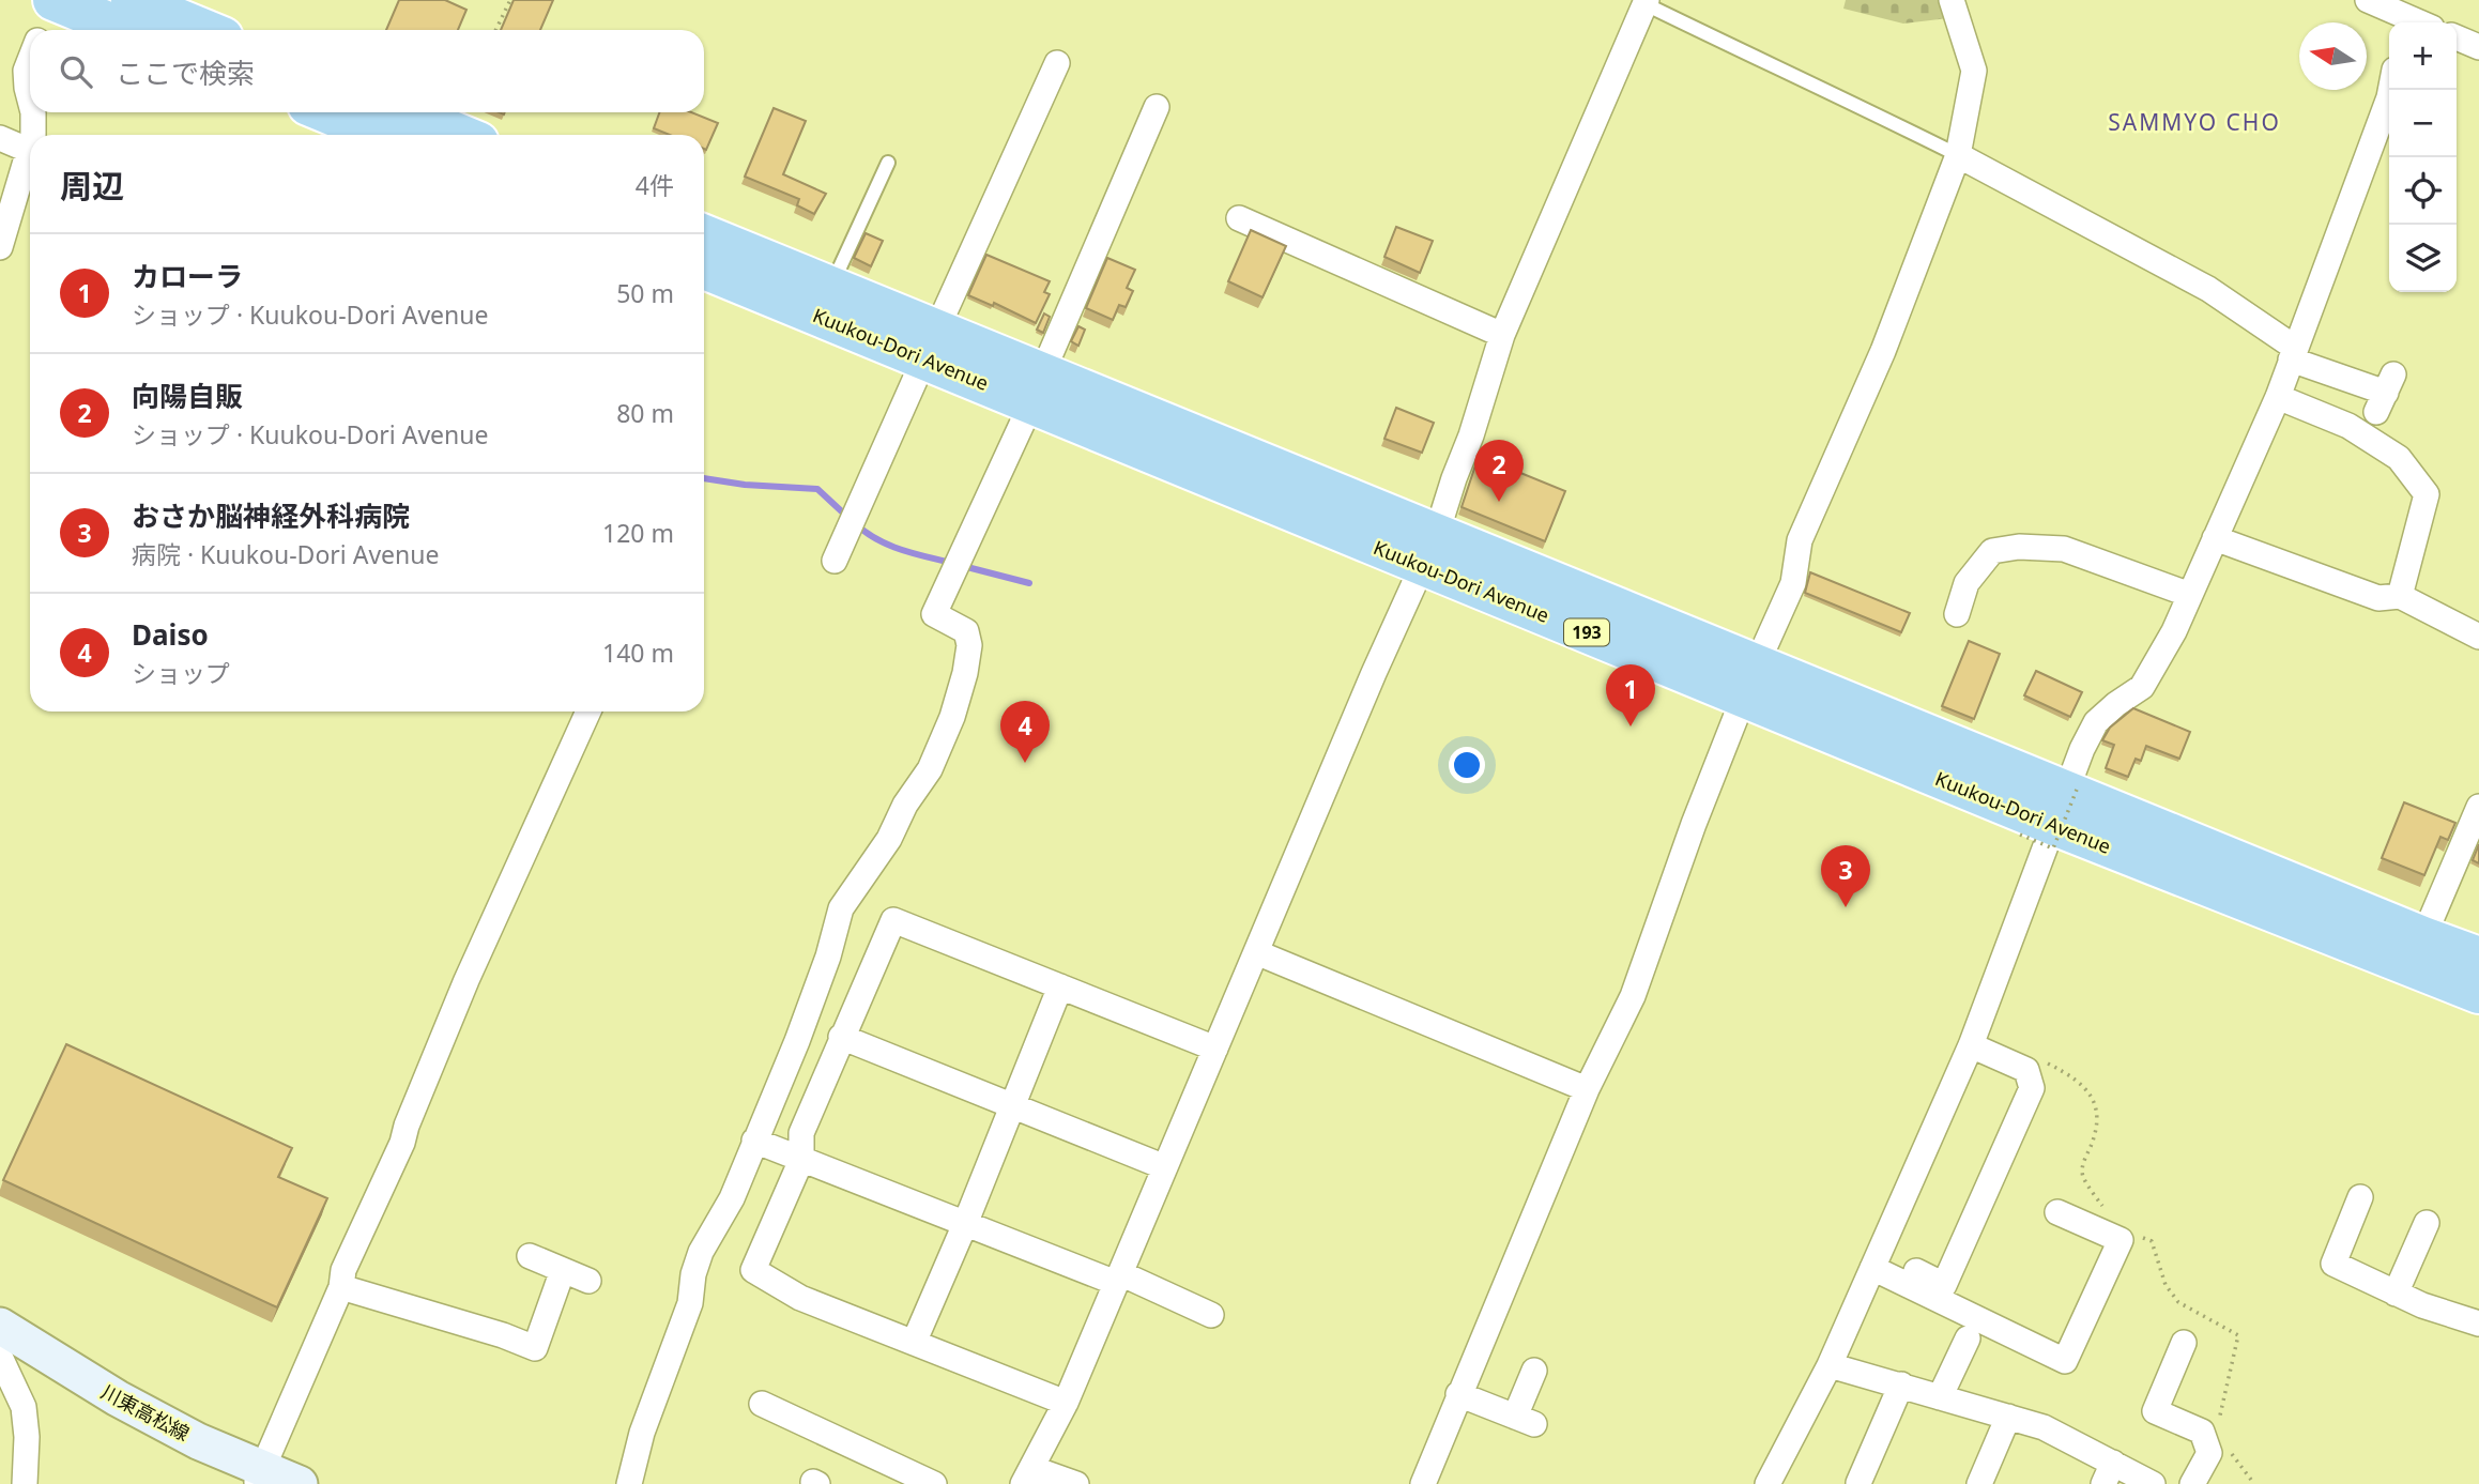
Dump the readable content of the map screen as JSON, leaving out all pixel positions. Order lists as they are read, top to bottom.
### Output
{
  "streets": {
    "highway": ["Kuukou-Dori Avenue", "193"],
    "main road": ["川東高松線"]
  },
  "districts": ["SAMMYO CHO"],
  "north": "left",
  "page": {
    "map_buttons": ["+", "−"],
    "search": "ここで検索",
    "heading": ["周辺", "4件"],
    "list": [
      {
        "mark": "1",
        "name": "カローラ",
        "note": "ショップ · Kuukou-Dori Avenue",
        "value": "50 m"
      },
      {
        "mark": "2",
        "name": "向陽自販",
        "note": "ショップ · Kuukou-Dori Avenue",
        "value": "80 m"
      },
      {
        "mark": "3",
        "name": "おさか脳神経外科病院",
        "note": "病院 · Kuukou-Dori Avenue",
        "value": "120 m"
      },
      {
        "mark": "4",
        "name": "Daiso",
        "note": "ショップ",
        "value": "140 m"
      }
    ],
    "pins": [
      "2",
      "1",
      "4",
      "3"
    ]
  }
}
